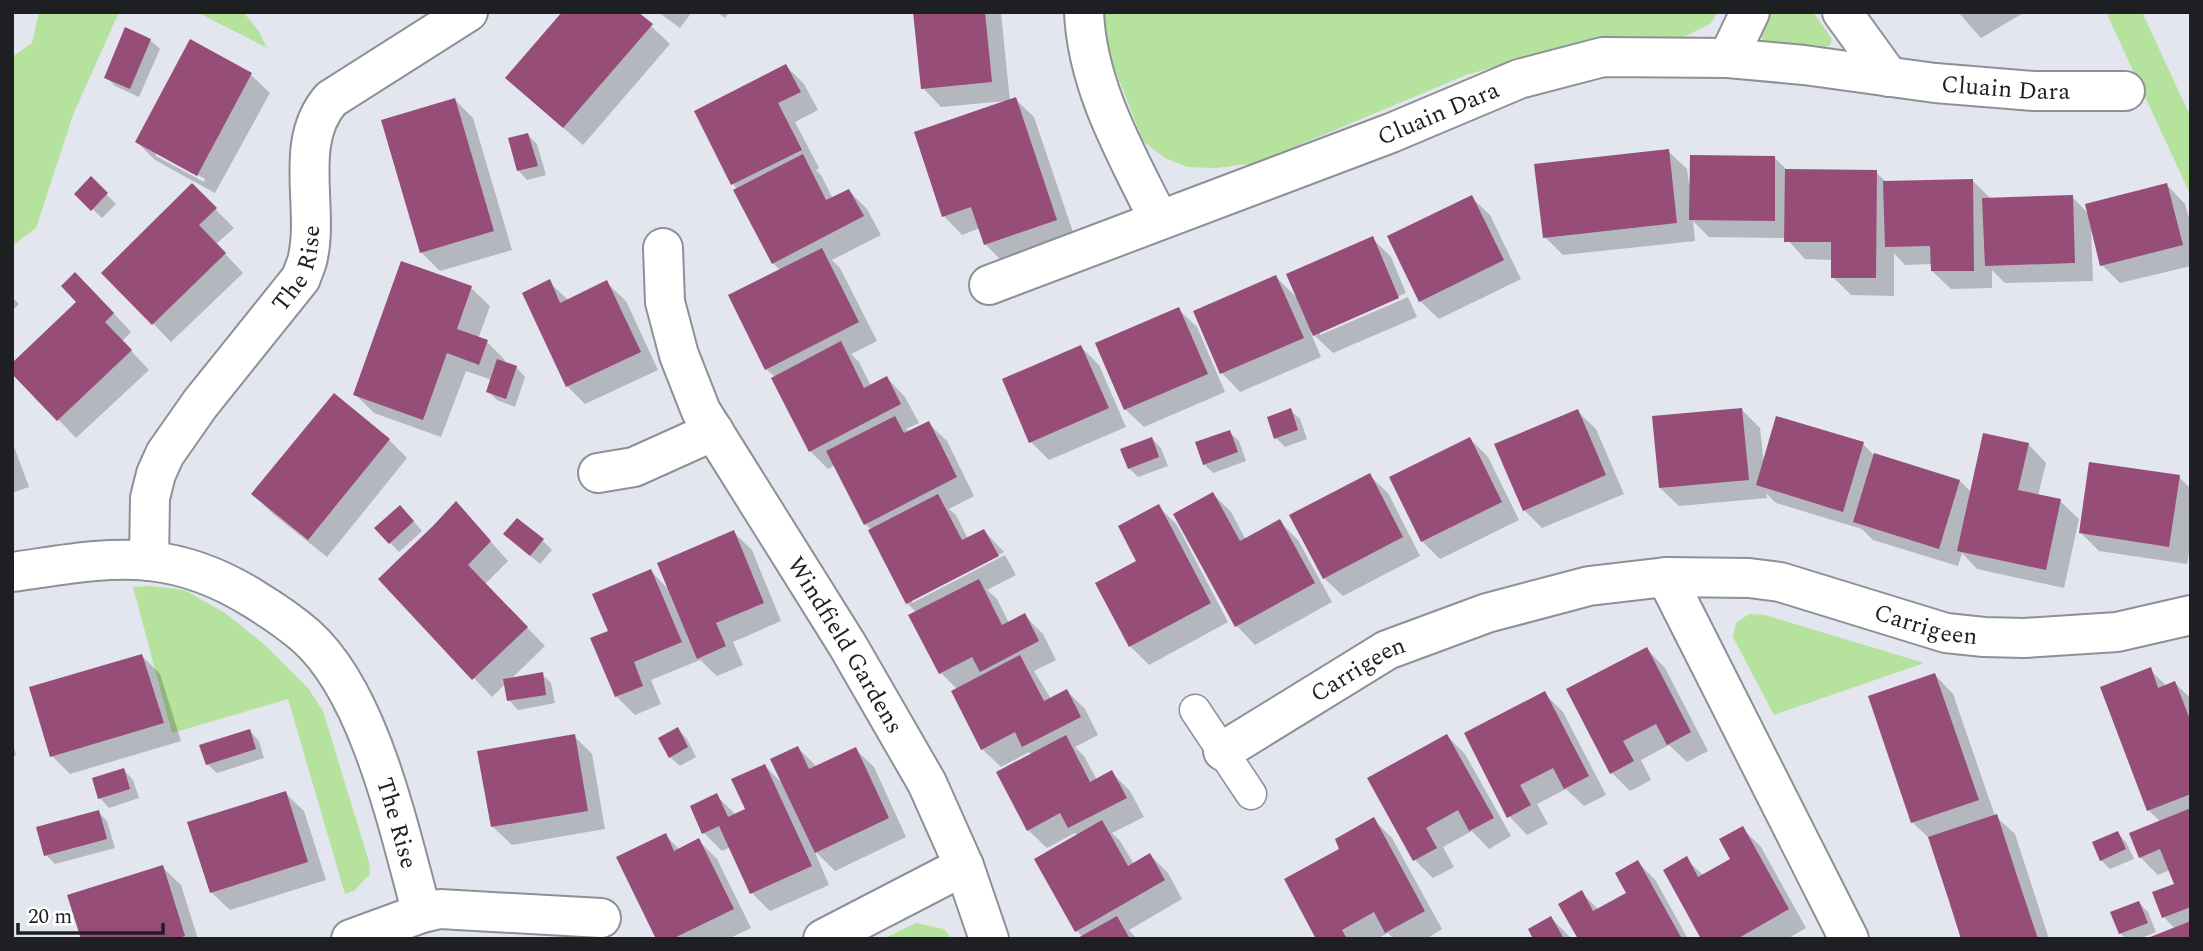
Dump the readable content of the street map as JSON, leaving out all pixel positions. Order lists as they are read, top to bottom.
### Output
{
  "streets": {
    "street": [
      "Cluain Dara",
      "The Rise",
      "Carrigeen",
      "Windfield Gardens"
    ]
  },
  "scale_bar": "20 m"
}
